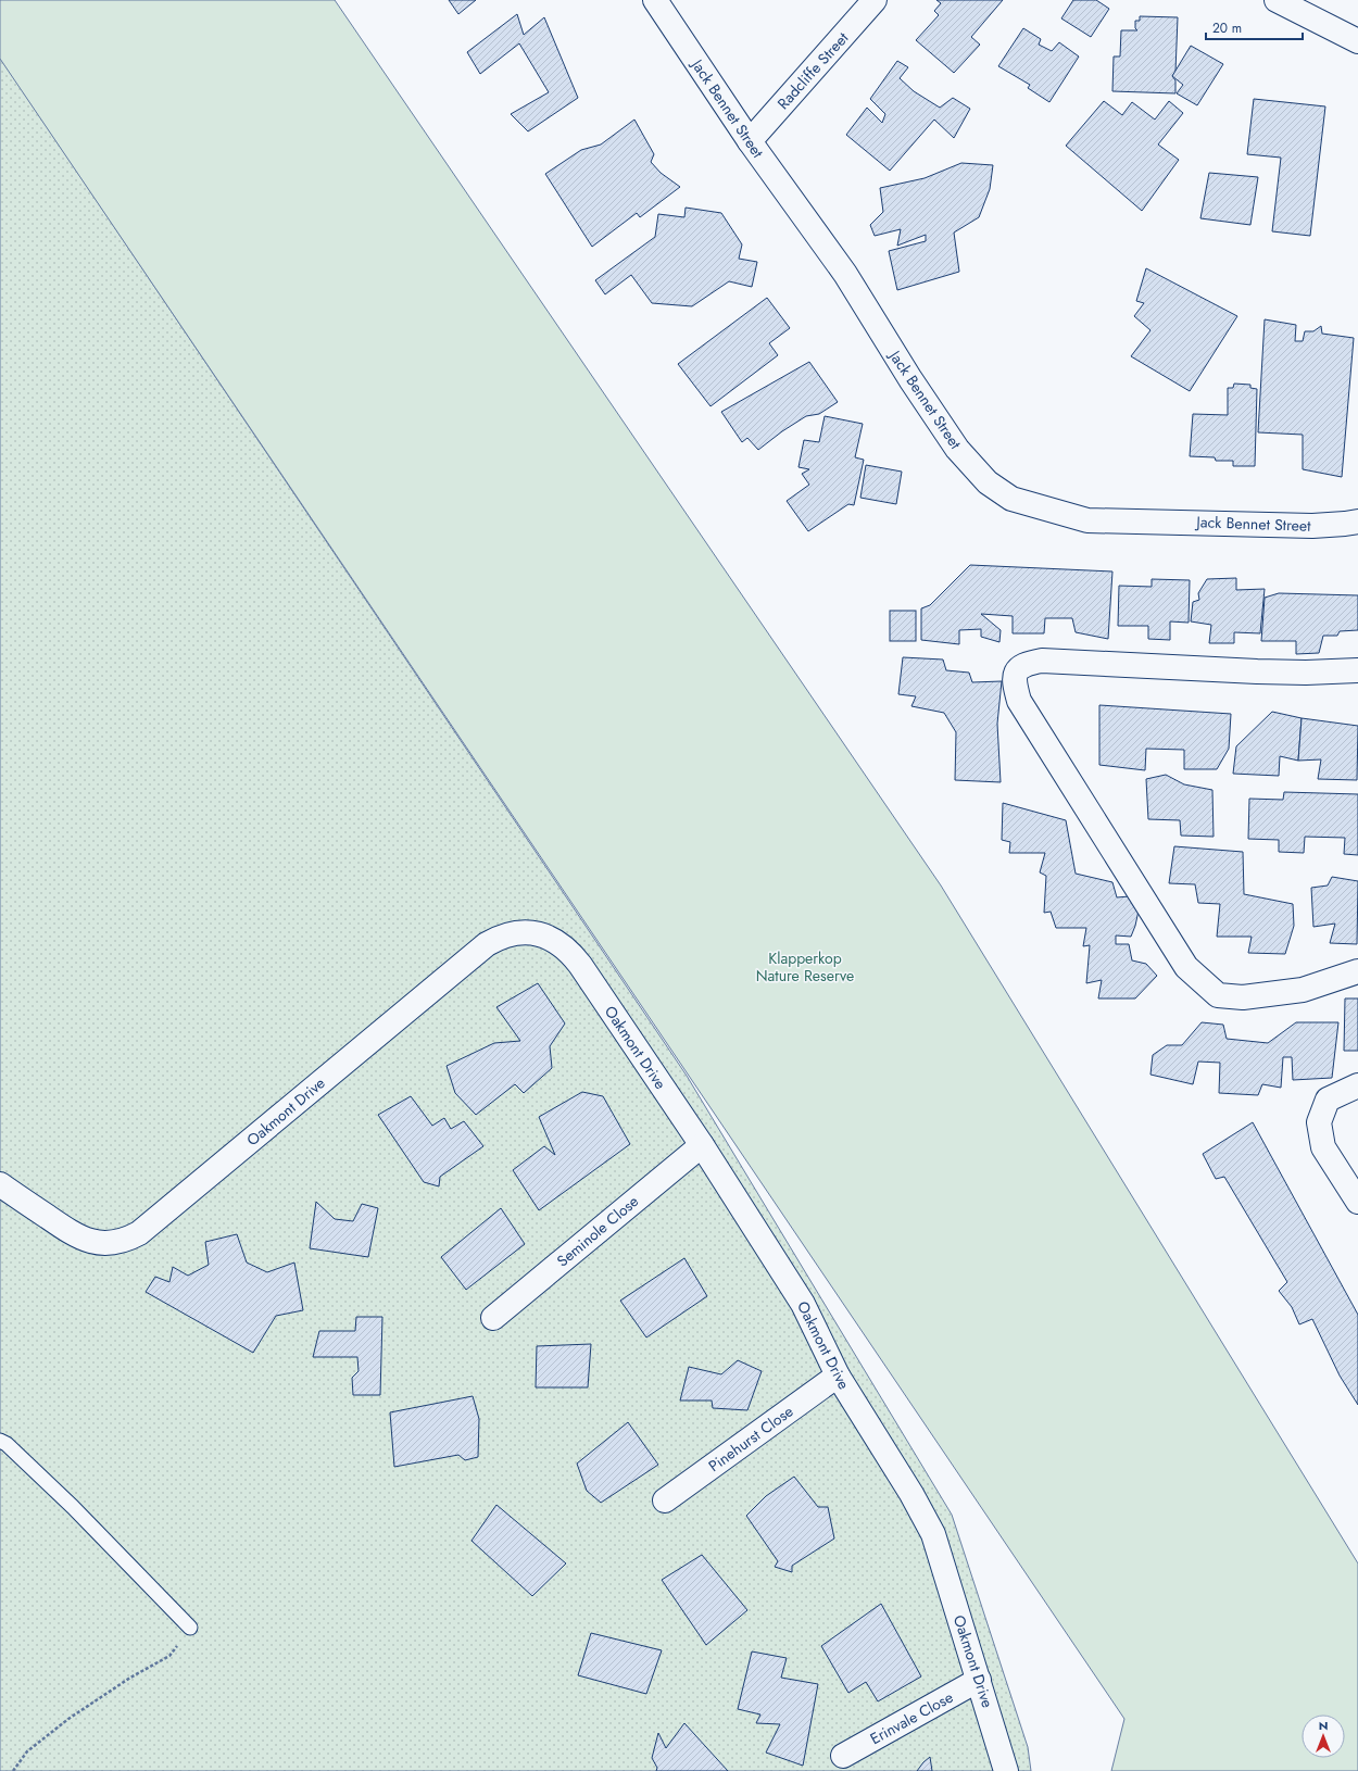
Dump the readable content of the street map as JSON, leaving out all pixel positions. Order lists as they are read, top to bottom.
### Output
{
  "streets": {
    "street": [
      "Radcliffe Street",
      "Jack Bennet Street",
      "Oakmont Drive",
      "Seminole Close",
      "Pinehurst Close",
      "Erinvale Close"
    ]
  },
  "crossings": [
    ["Radcliffe Street", "Jack Bennet Street"],
    ["Oakmont Drive", "Seminole Close"],
    ["Oakmont Drive", "Pinehurst Close"],
    ["Oakmont Drive", "Erinvale Close"]
  ],
  "parks": ["Klapperkop Nature Reserve"],
  "scale_bar": "20 m",
  "north": "top"
}
